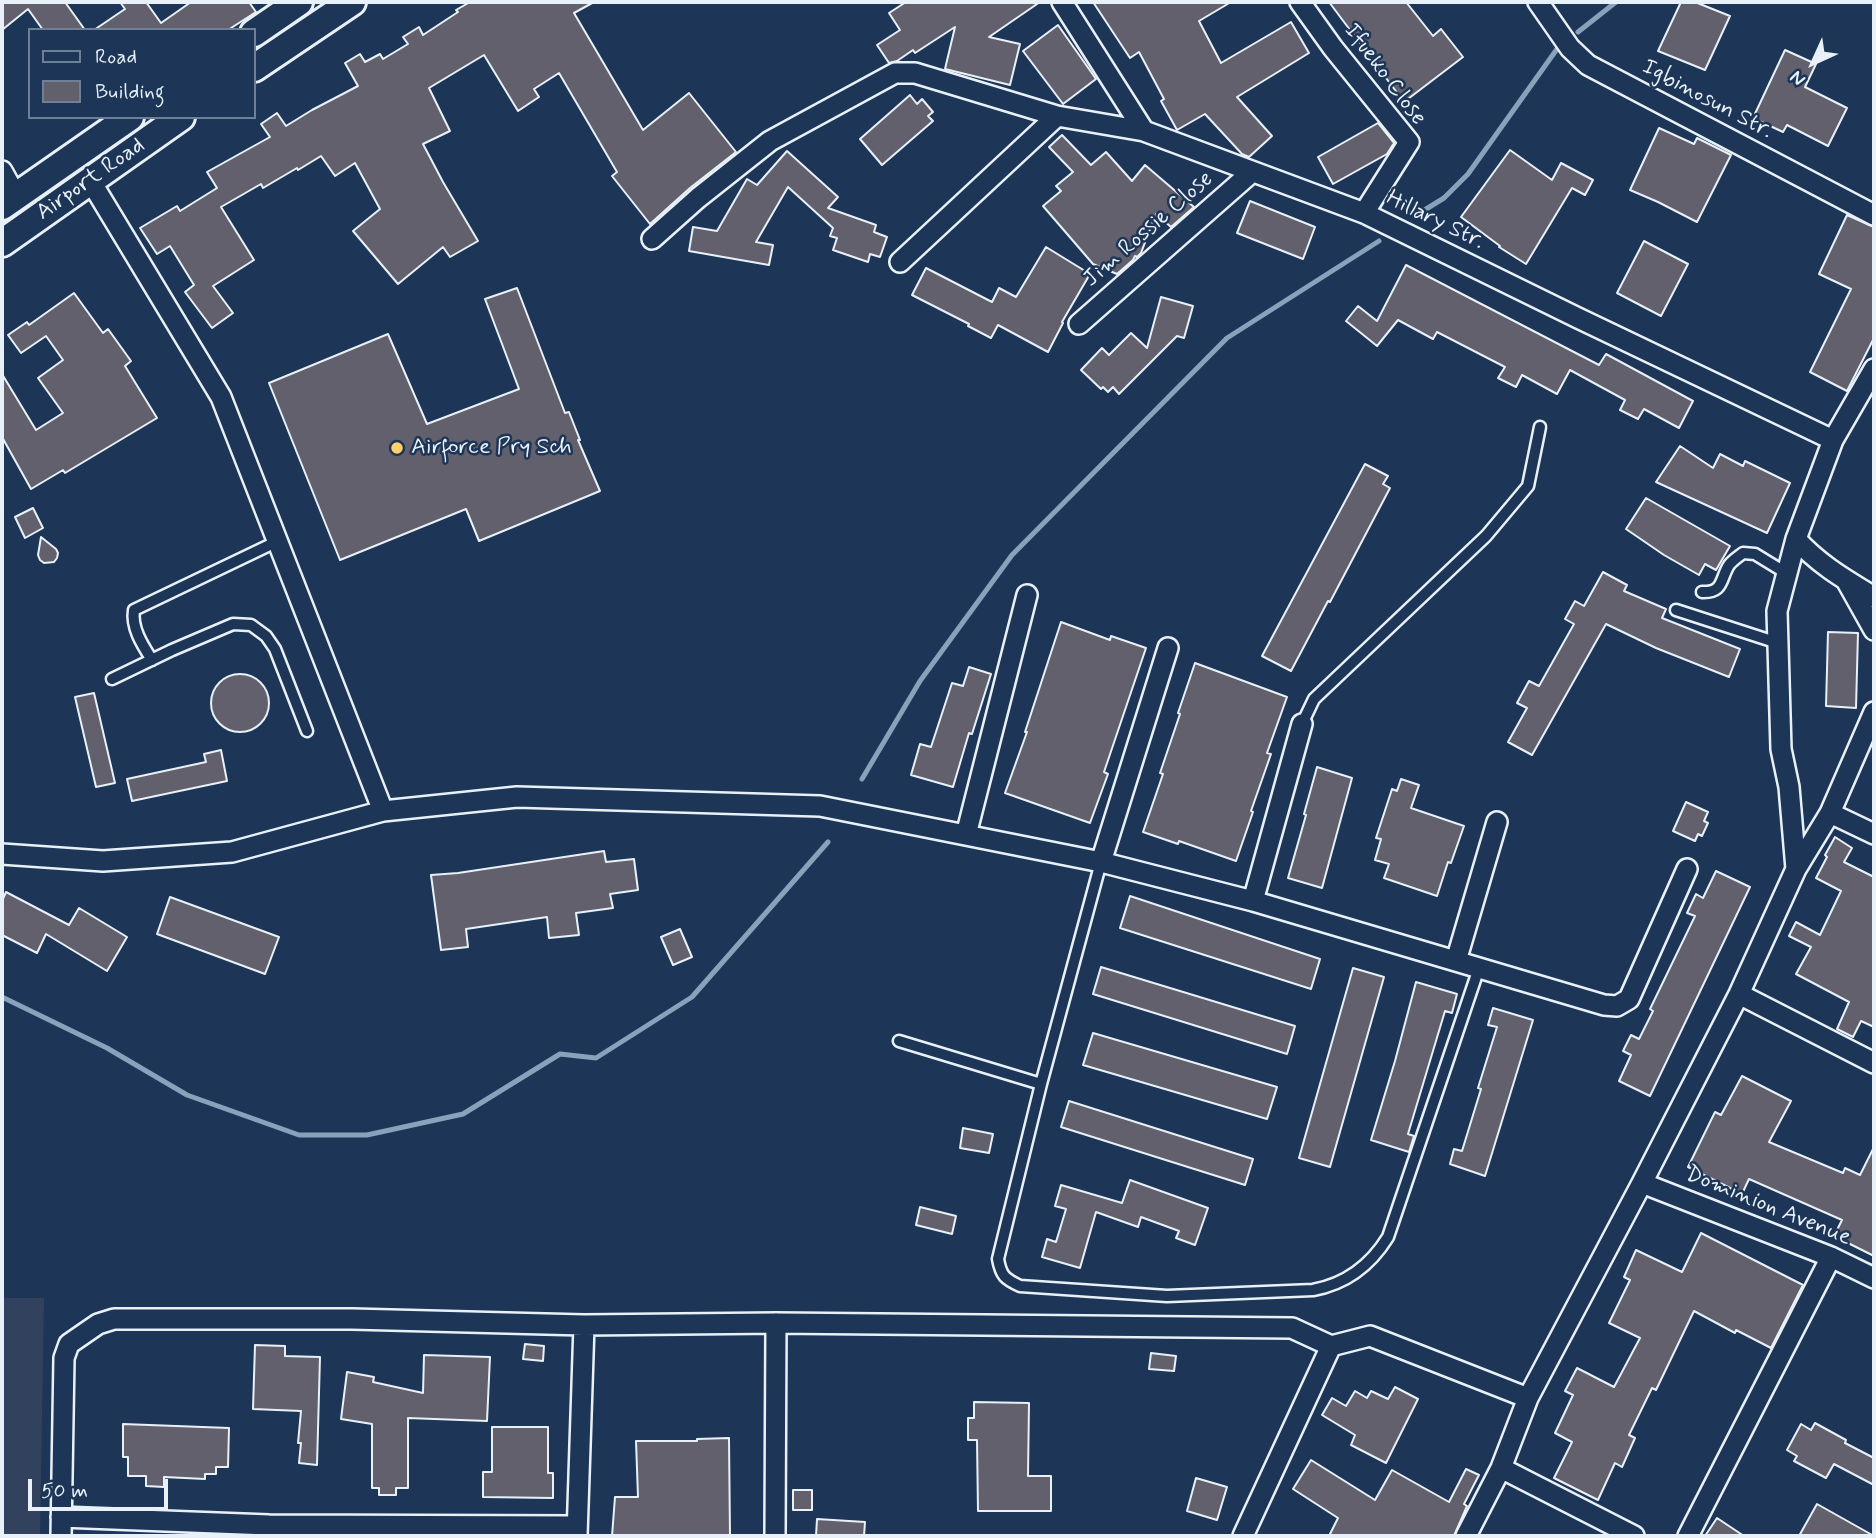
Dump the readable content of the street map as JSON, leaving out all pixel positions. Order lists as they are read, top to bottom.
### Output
{
  "streets": {
    "main road": ["Airport Road"],
    "street": [
      "Ifueko Close",
      "Igbinosun Str.",
      "Hillary Str.",
      "Jim Rossie Close",
      "Dominion Avenue"
    ]
  },
  "crossings": [
    ["Ifueko Close", "Hillary Str."],
    ["Hillary Str.", "Jim Rossie Close"]
  ],
  "places": ["Airforce Pry Sch"],
  "legend": ["Road", "Building"],
  "scale_bar": "50 m",
  "north": "bottom left"
}
